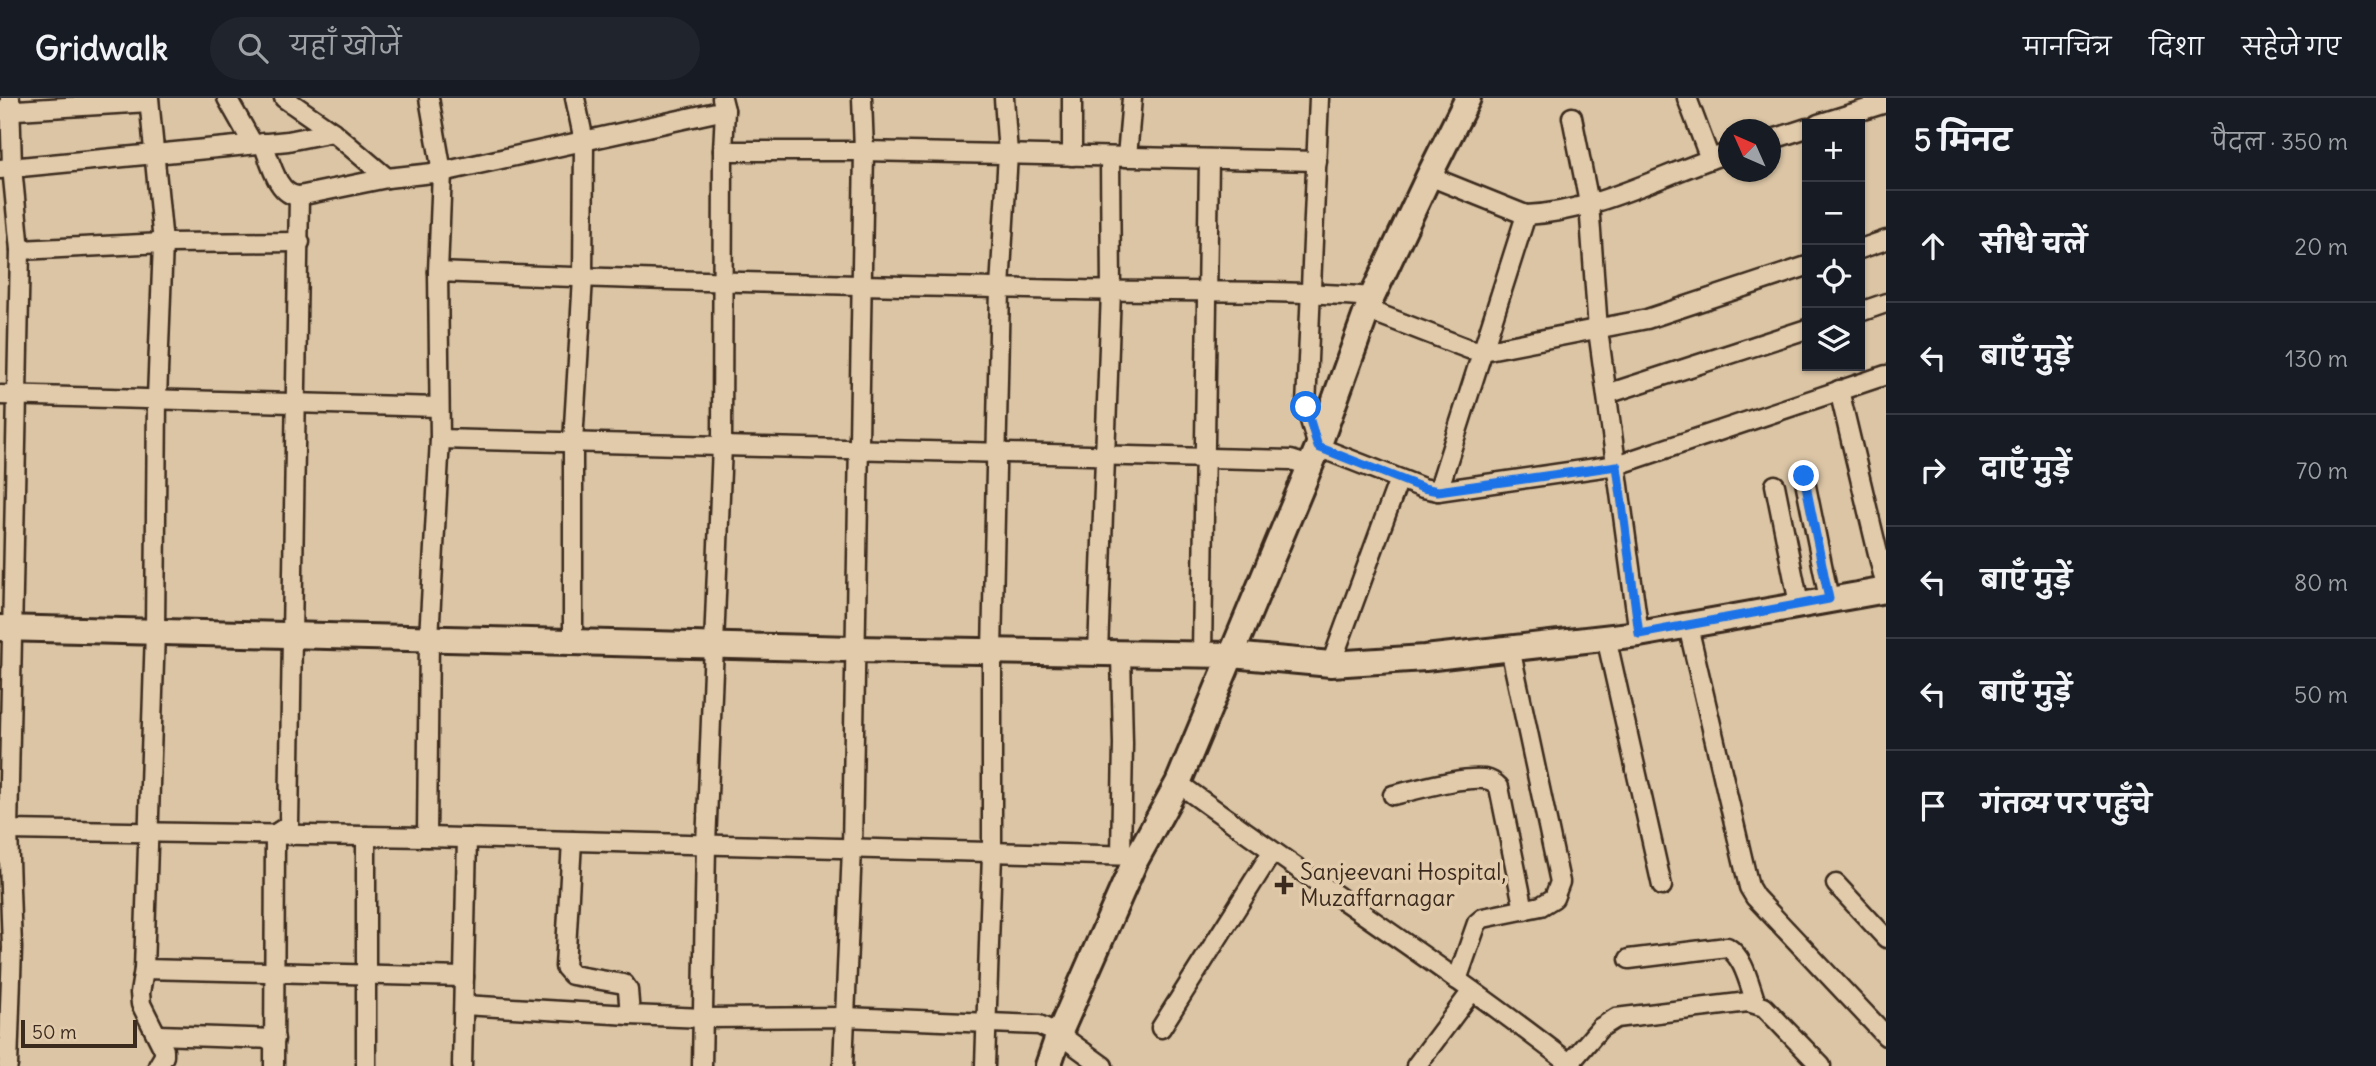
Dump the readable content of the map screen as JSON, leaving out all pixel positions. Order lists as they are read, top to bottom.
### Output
{
  "places": {
    "health": ["Sanjeevani Hospital, Muzaffarnagar"]
  },
  "scale_bar": "50 m",
  "north": "top left",
  "page": {
    "header": "Gridwalk",
    "search": "यहाँ खोजें",
    "nav": ["मानचित्र", "दिशा", "सहेजे गए"],
    "heading": ["5 मिनट", "पैदल · 350 m"],
    "map_buttons": ["+", "−"],
    "list": [
      ["सीधे चलें", "20 m"],
      ["बाएँ मुड़ें", "130 m"],
      ["दाएँ मुड़ें", "70 m"],
      ["बाएँ मुड़ें", "80 m"],
      ["बाएँ मुड़ें", "50 m"],
      "गंतव्य पर पहुँचे"
    ],
    "scale": "50 m"
  }
}
